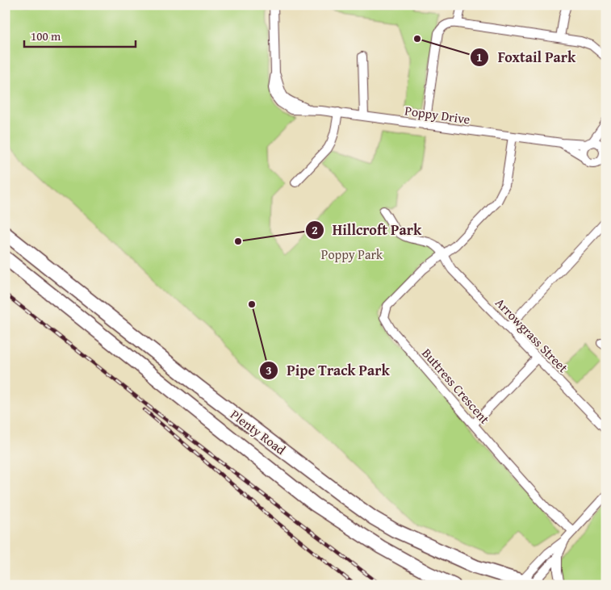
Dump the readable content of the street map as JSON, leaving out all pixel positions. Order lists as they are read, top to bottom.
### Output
{
  "streets": {
    "highway": ["Plenty Road"],
    "street": ["Poppy Drive", "Arrowgrass Street", "Buttress Crescent"]
  },
  "crossings": [
    ["Arrowgrass Street", "Buttress Crescent"]
  ],
  "parks": ["Poppy Park"],
  "places": ["Foxtail Park", "Hillcroft Park", "Pipe Track Park"],
  "scale_bar": "100 m"
}
